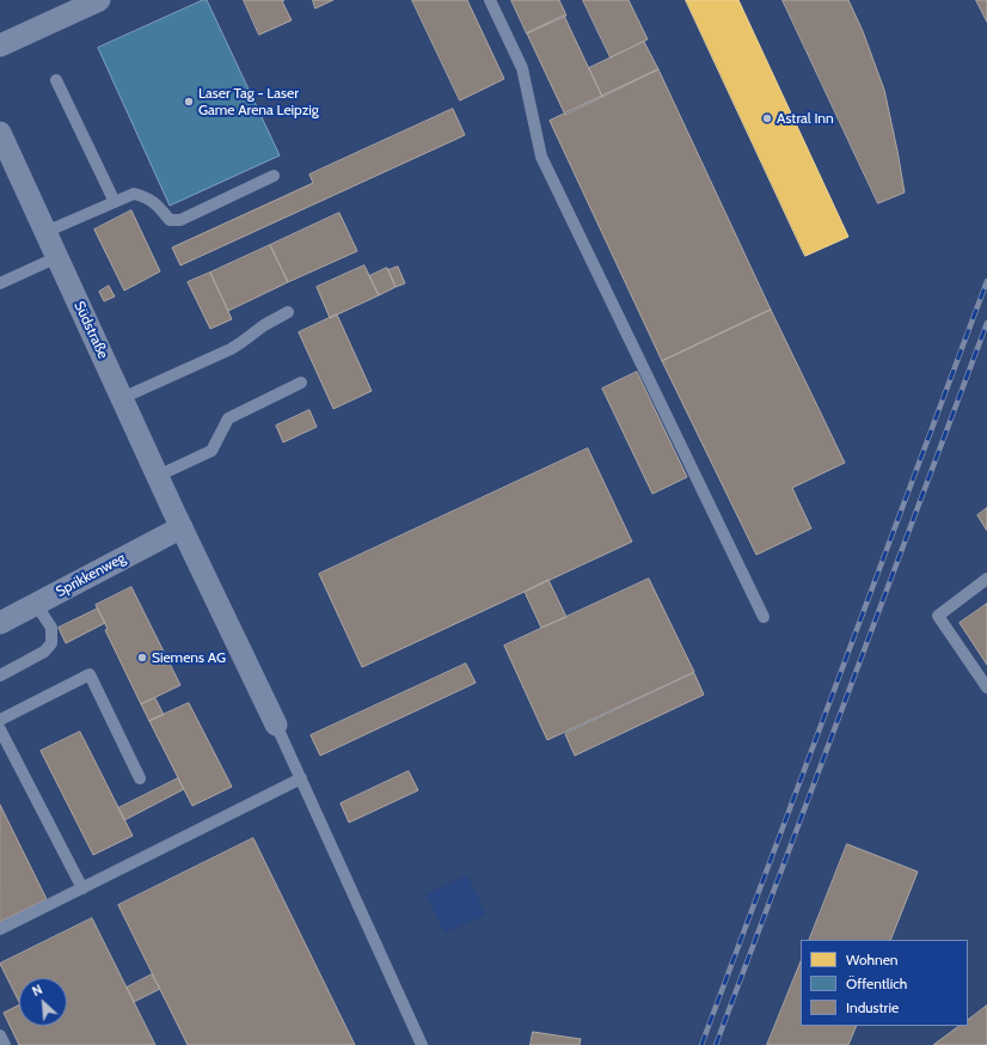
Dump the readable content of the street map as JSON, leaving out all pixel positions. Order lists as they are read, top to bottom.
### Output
{
  "streets": {
    "street": ["Südstraße", "Sprikkenweg"]
  },
  "crossings": [
    ["Südstraße", "Sprikkenweg"]
  ],
  "places": ["Laser Tag - Laser Game Arena Leipzig", "Astral Inn", "Siemens AG"],
  "legend": ["Wohnen", "Öffentlich", "Industrie"],
  "north": "top left"
}
